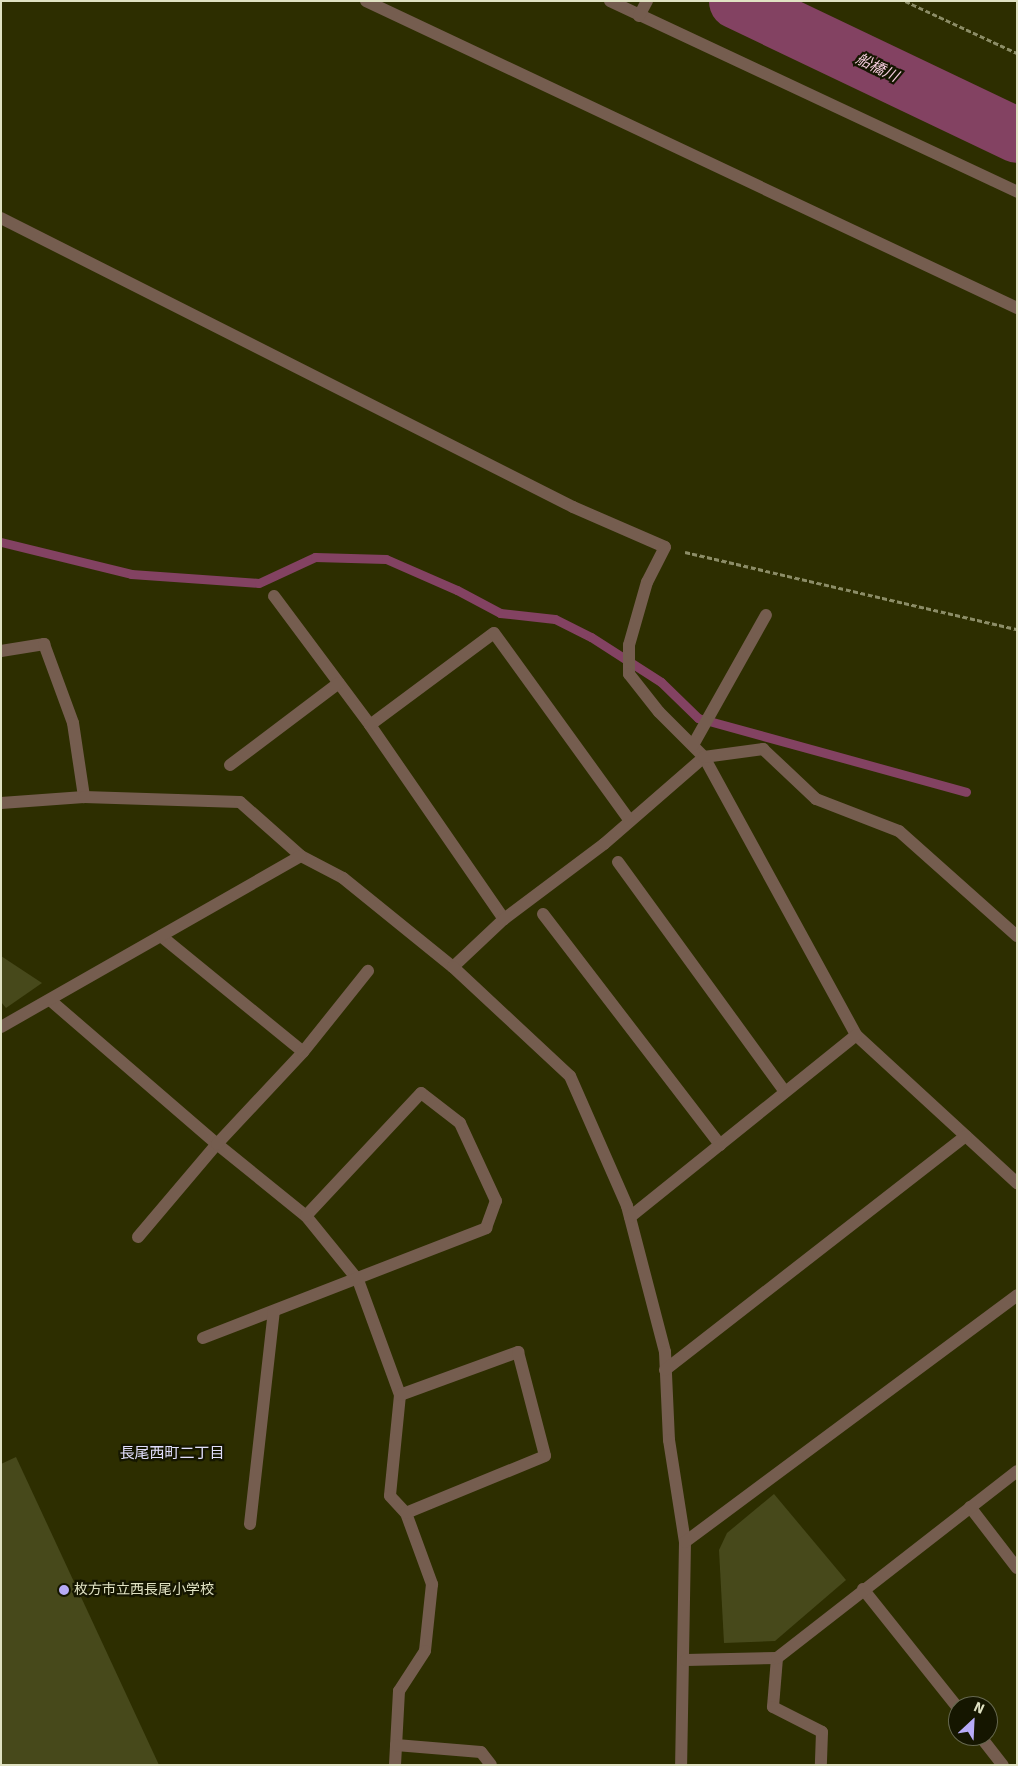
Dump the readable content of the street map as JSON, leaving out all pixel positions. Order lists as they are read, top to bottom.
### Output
{
  "districts": ["長尾西町二丁目"],
  "water": ["船橋川"],
  "places": ["枚方市立西長尾小学校"],
  "north": "top right"
}
